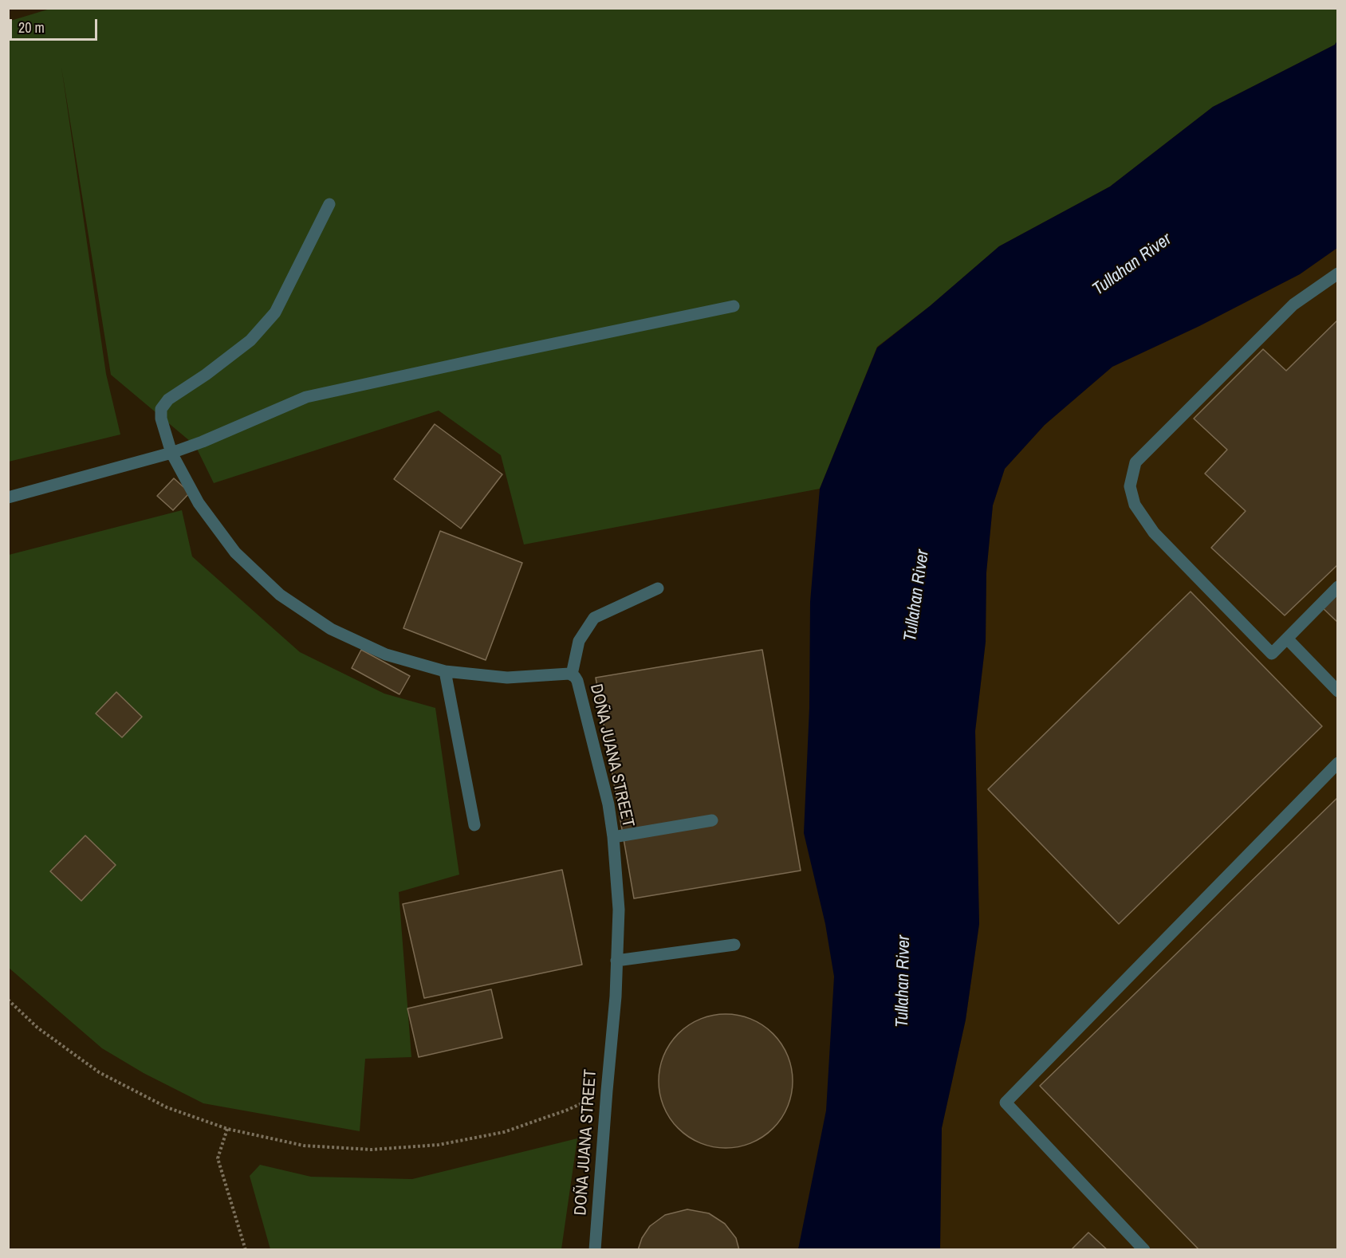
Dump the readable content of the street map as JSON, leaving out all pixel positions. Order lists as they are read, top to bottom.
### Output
{
  "streets": {
    "street": ["DOÑA JUANA STREET"]
  },
  "water": ["Tullahan River"],
  "scale_bar": "20 m"
}
